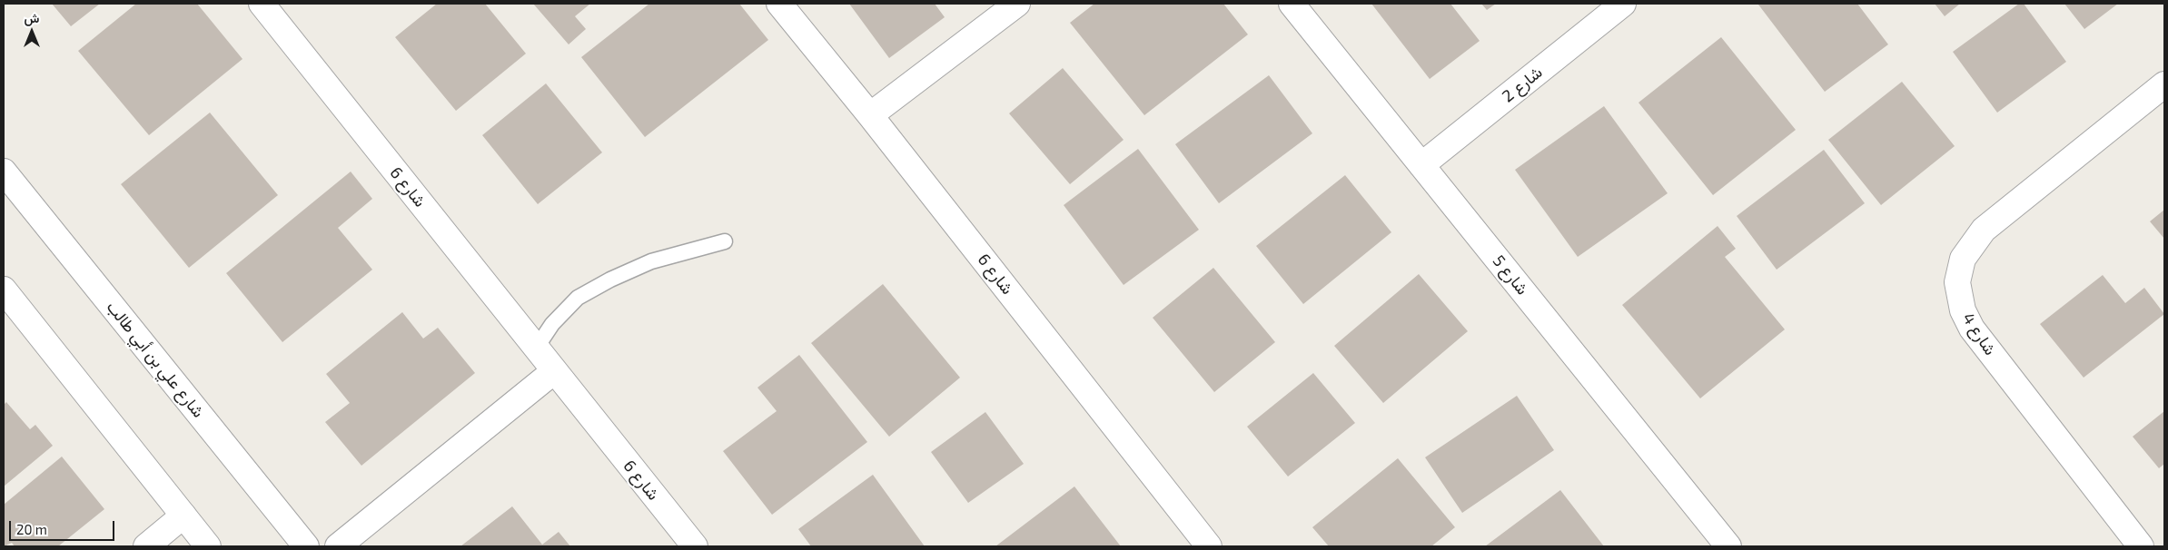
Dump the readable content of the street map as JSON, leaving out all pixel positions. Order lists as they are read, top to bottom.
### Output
{
  "streets": {
    "street": [
      "شارع 2",
      "شارع 6",
      "شارع 5",
      "شارع 4",
      "شارع علي بن أبي طالب"
    ]
  },
  "crossings": [
    ["شارع 2", "شارع 5"]
  ],
  "scale_bar": "20 m",
  "north": "top"
}
